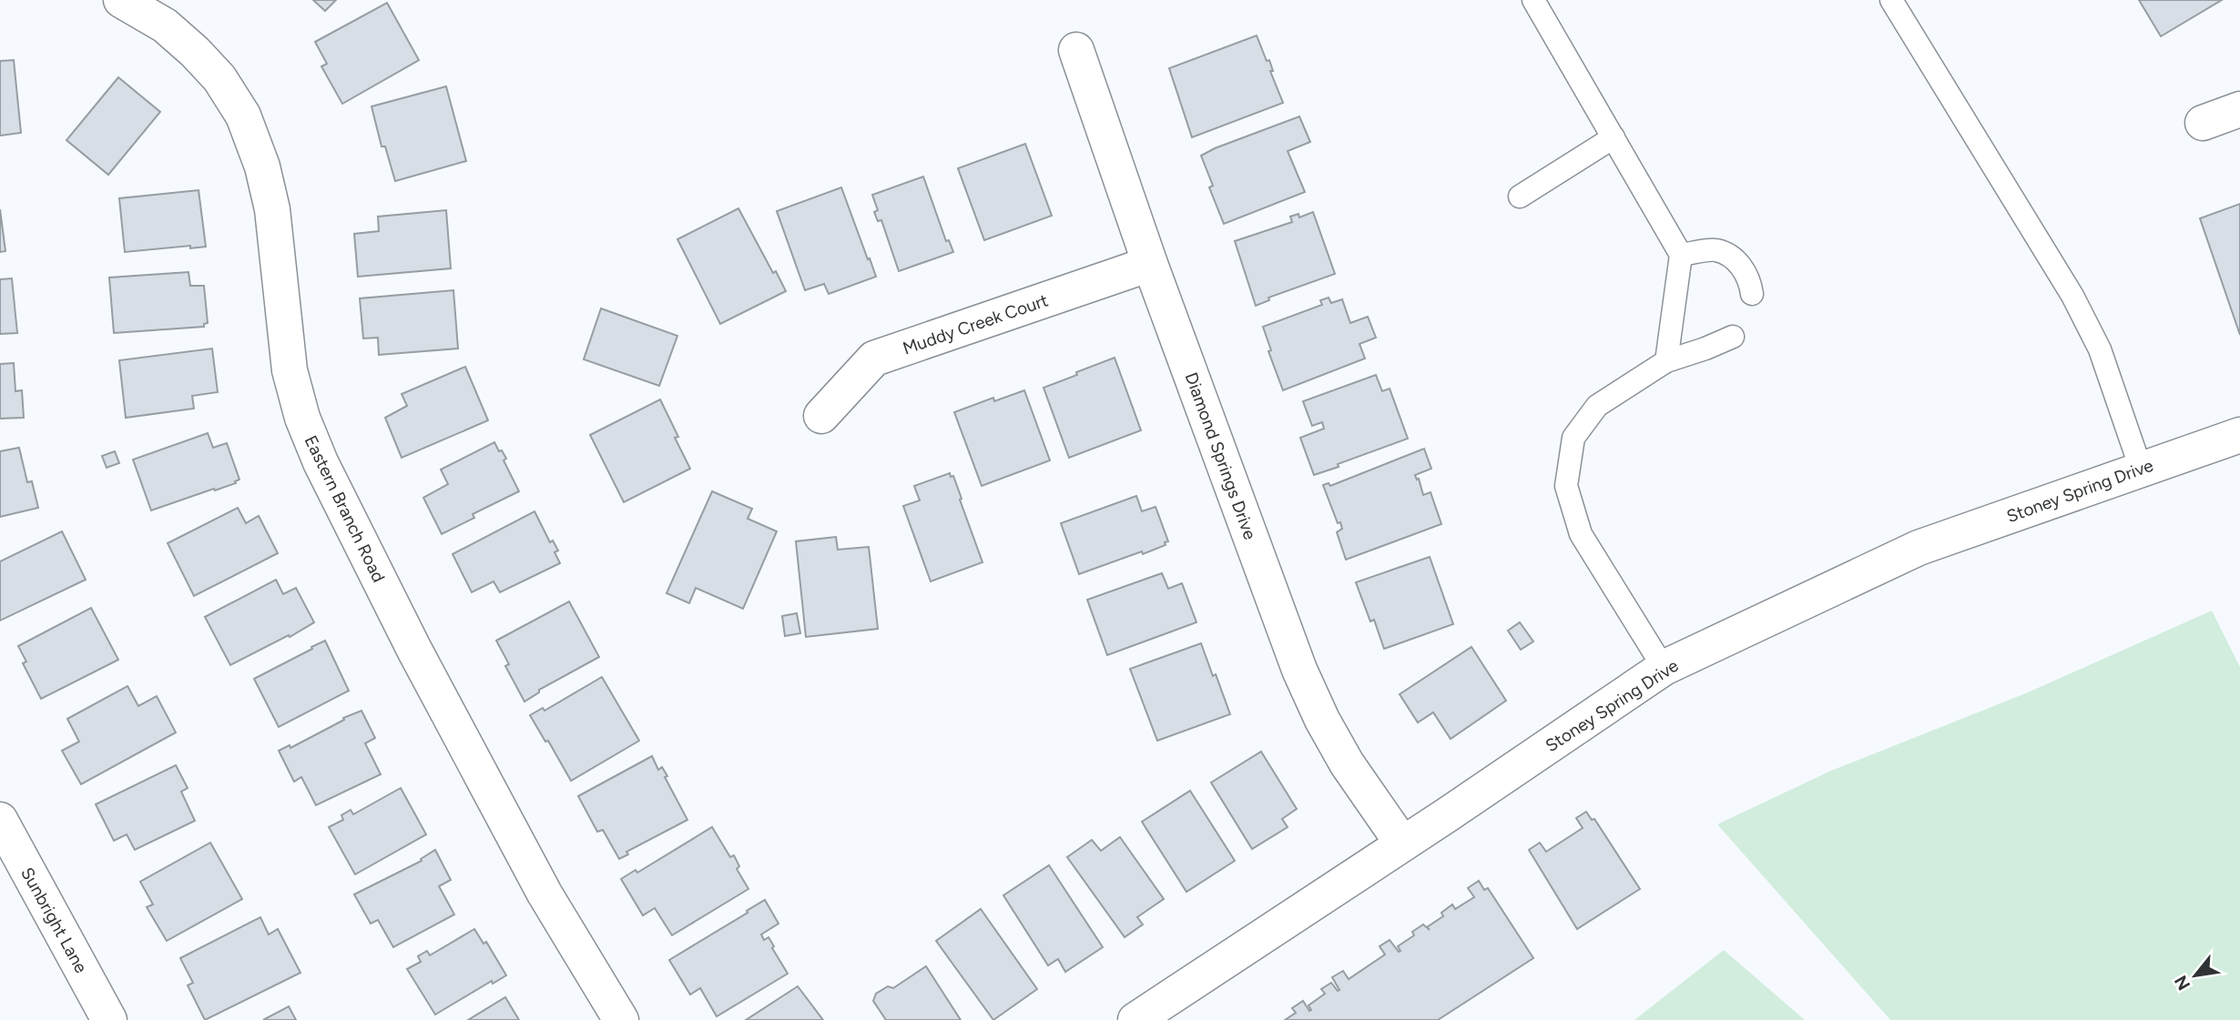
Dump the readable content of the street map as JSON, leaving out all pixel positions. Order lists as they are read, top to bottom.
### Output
{
  "streets": {
    "street": [
      "Muddy Creek Court",
      "Diamond Springs Drive",
      "Stoney Spring Drive",
      "Eastern Branch Road",
      "Sunbright Lane"
    ]
  },
  "crossings": [
    ["Muddy Creek Court", "Diamond Springs Drive"],
    ["Diamond Springs Drive", "Stoney Spring Drive"]
  ],
  "north": "bottom left"
}
